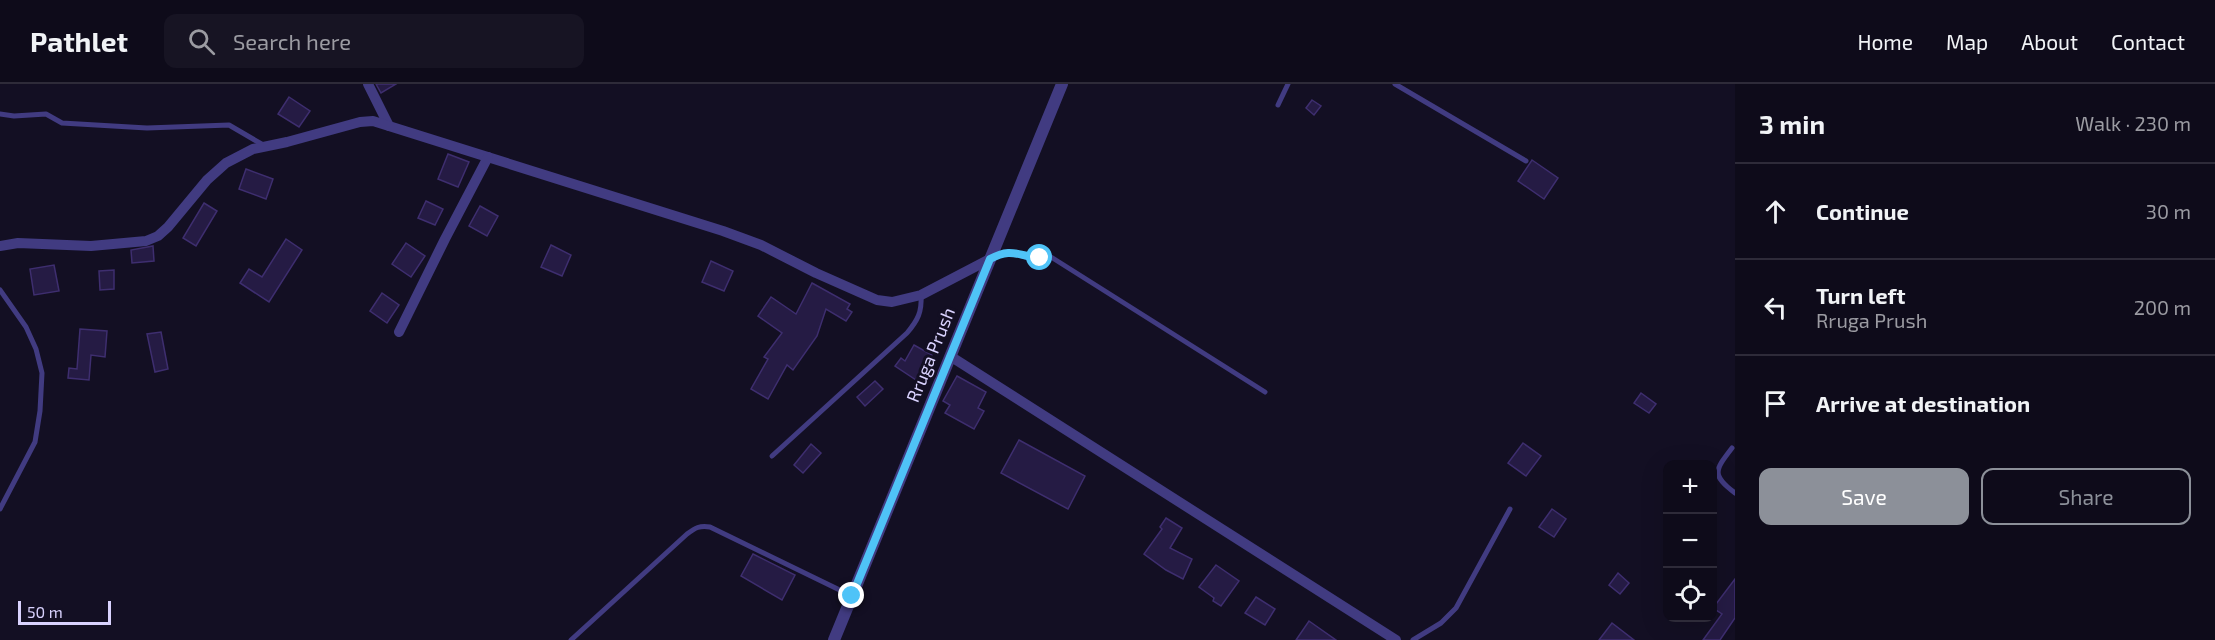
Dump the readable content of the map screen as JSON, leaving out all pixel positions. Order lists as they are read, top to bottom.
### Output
{
  "streets": {
    "street": ["Rruga Prush"]
  },
  "scale_bar": "50 m",
  "page": {
    "header": "Pathlet",
    "search": "Search here",
    "nav": [
      "Home",
      "Map",
      "About",
      "Contact"
    ],
    "heading": ["3 min", "Walk · 230 m"],
    "list": [
      ["Continue", "30 m"],
      ["Turn left", "Rruga Prush", "200 m"],
      "Arrive at destination"
    ],
    "buttons": ["Save", "Share"],
    "map_buttons": ["+", "−"],
    "scale": "50 m"
  }
}
